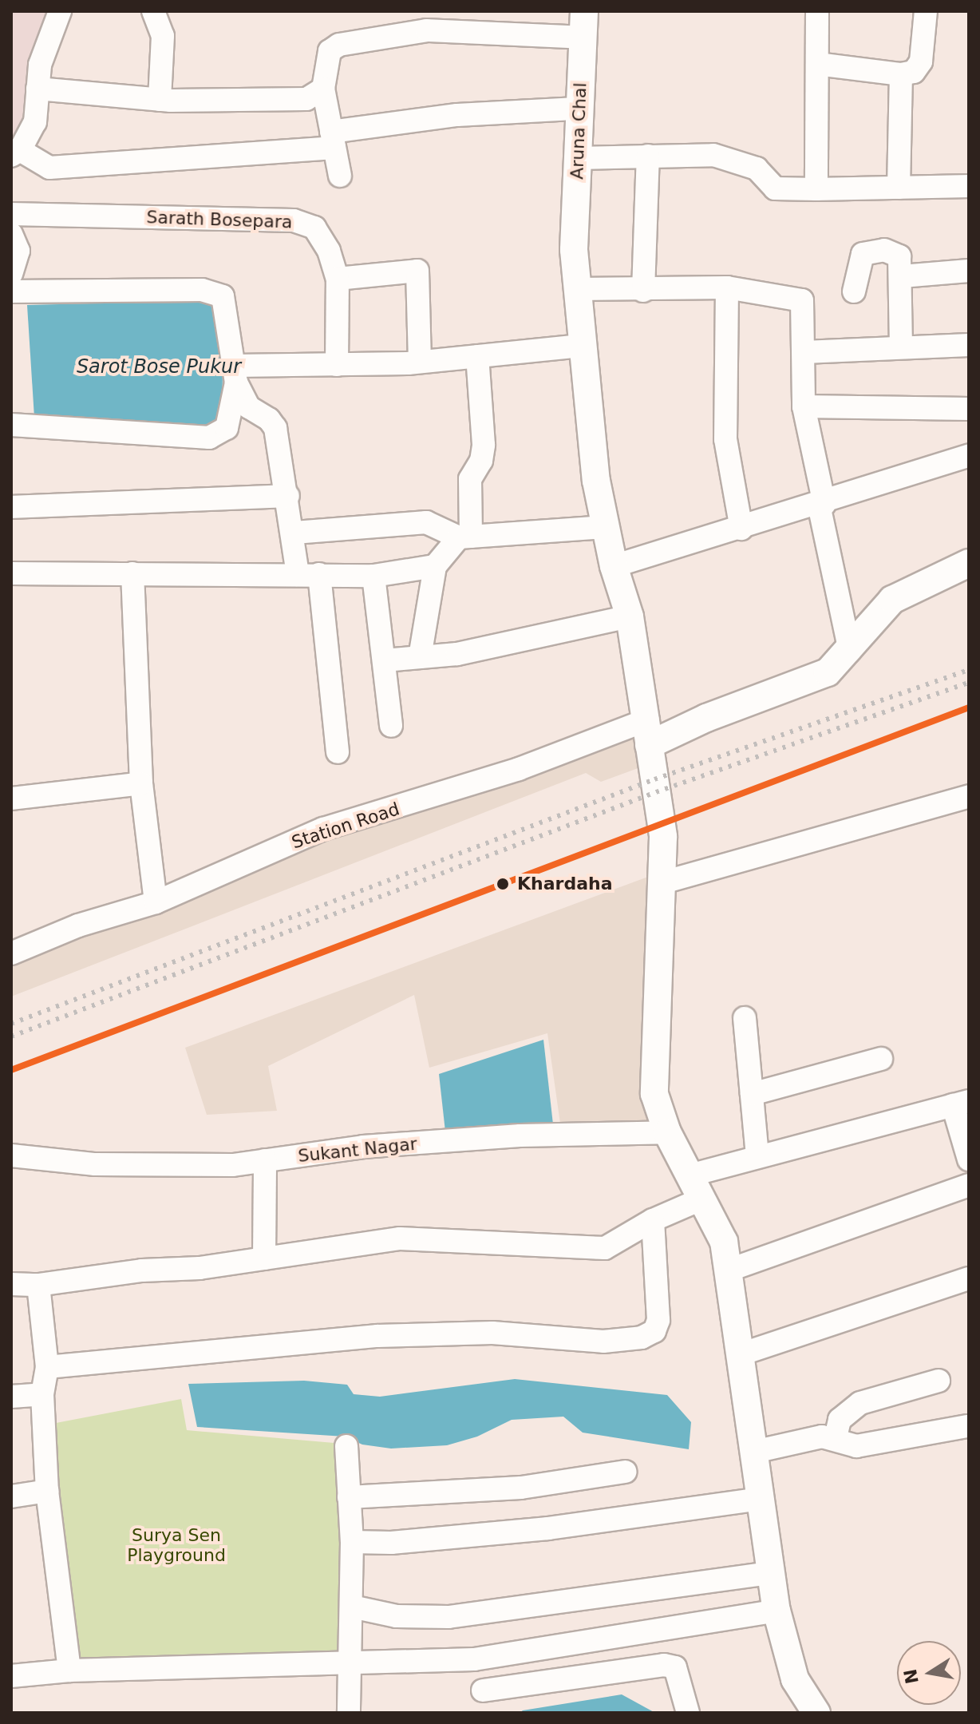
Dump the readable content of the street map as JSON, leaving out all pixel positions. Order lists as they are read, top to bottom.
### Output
{
  "streets": {
    "street": [
      "Aruna Chal",
      "Sarath Bosepara",
      "Station Road",
      "Sukant Nagar"
    ]
  },
  "crossings": [
    ["Aruna Chal", "Station Road"],
    ["Aruna Chal", "Sukant Nagar"]
  ],
  "water": ["Sarot Bose Pukur"],
  "parks": ["Surya Sen Playground"],
  "places": ["Khardaha"],
  "north": "left"
}
